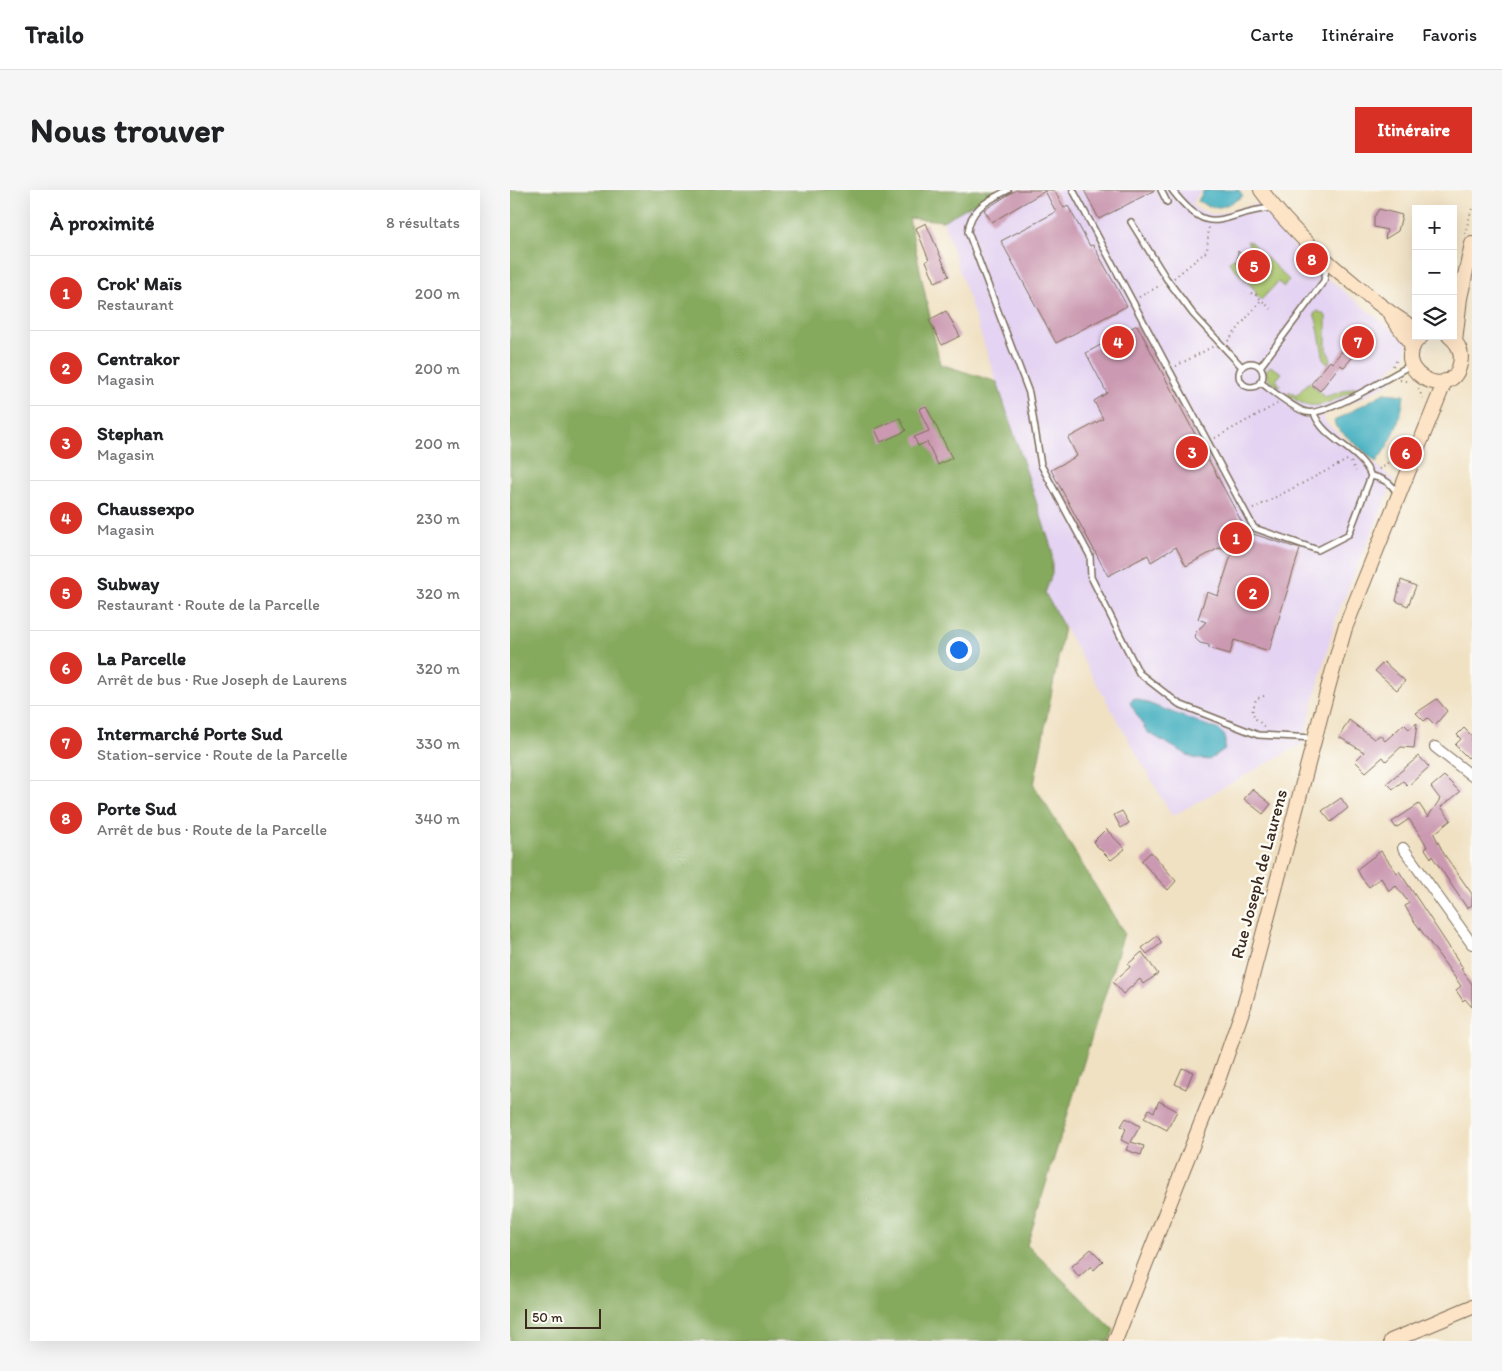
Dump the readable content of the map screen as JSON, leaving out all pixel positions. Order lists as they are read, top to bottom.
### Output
{
  "streets": {
    "main road": ["Rue Joseph de Laurens"]
  },
  "scale_bar": "50 m",
  "page": {
    "header": "Trailo",
    "nav": ["Carte", "Itinéraire", "Favoris"],
    "buttons": "Itinéraire",
    "title": "Nous trouver",
    "heading": ["À proximité", "8 résultats"],
    "map_buttons": ["+", "−"],
    "pins": [
      "8",
      "5",
      "4",
      "7",
      "3",
      "6",
      "1",
      "2"
    ],
    "list": [
      {
        "mark": "1",
        "name": "Crok' Maïs",
        "note": "Restaurant",
        "value": "200 m"
      },
      {
        "mark": "2",
        "name": "Centrakor",
        "note": "Magasin",
        "value": "200 m"
      },
      {
        "mark": "3",
        "name": "Stephan",
        "note": "Magasin",
        "value": "200 m"
      },
      {
        "mark": "4",
        "name": "Chaussexpo",
        "note": "Magasin",
        "value": "230 m"
      },
      {
        "mark": "5",
        "name": "Subway",
        "note": "Restaurant · Route de la Parcelle",
        "value": "320 m"
      },
      {
        "mark": "6",
        "name": "La Parcelle",
        "note": "Arrêt de bus · Rue Joseph de Laurens",
        "value": "320 m"
      },
      {
        "mark": "7",
        "name": "Intermarché Porte Sud",
        "note": "Station-service · Route de la Parcelle",
        "value": "330 m"
      },
      {
        "mark": "8",
        "name": "Porte Sud",
        "note": "Arrêt de bus · Route de la Parcelle",
        "value": "340 m"
      }
    ],
    "scale": "50 m"
  }
}
